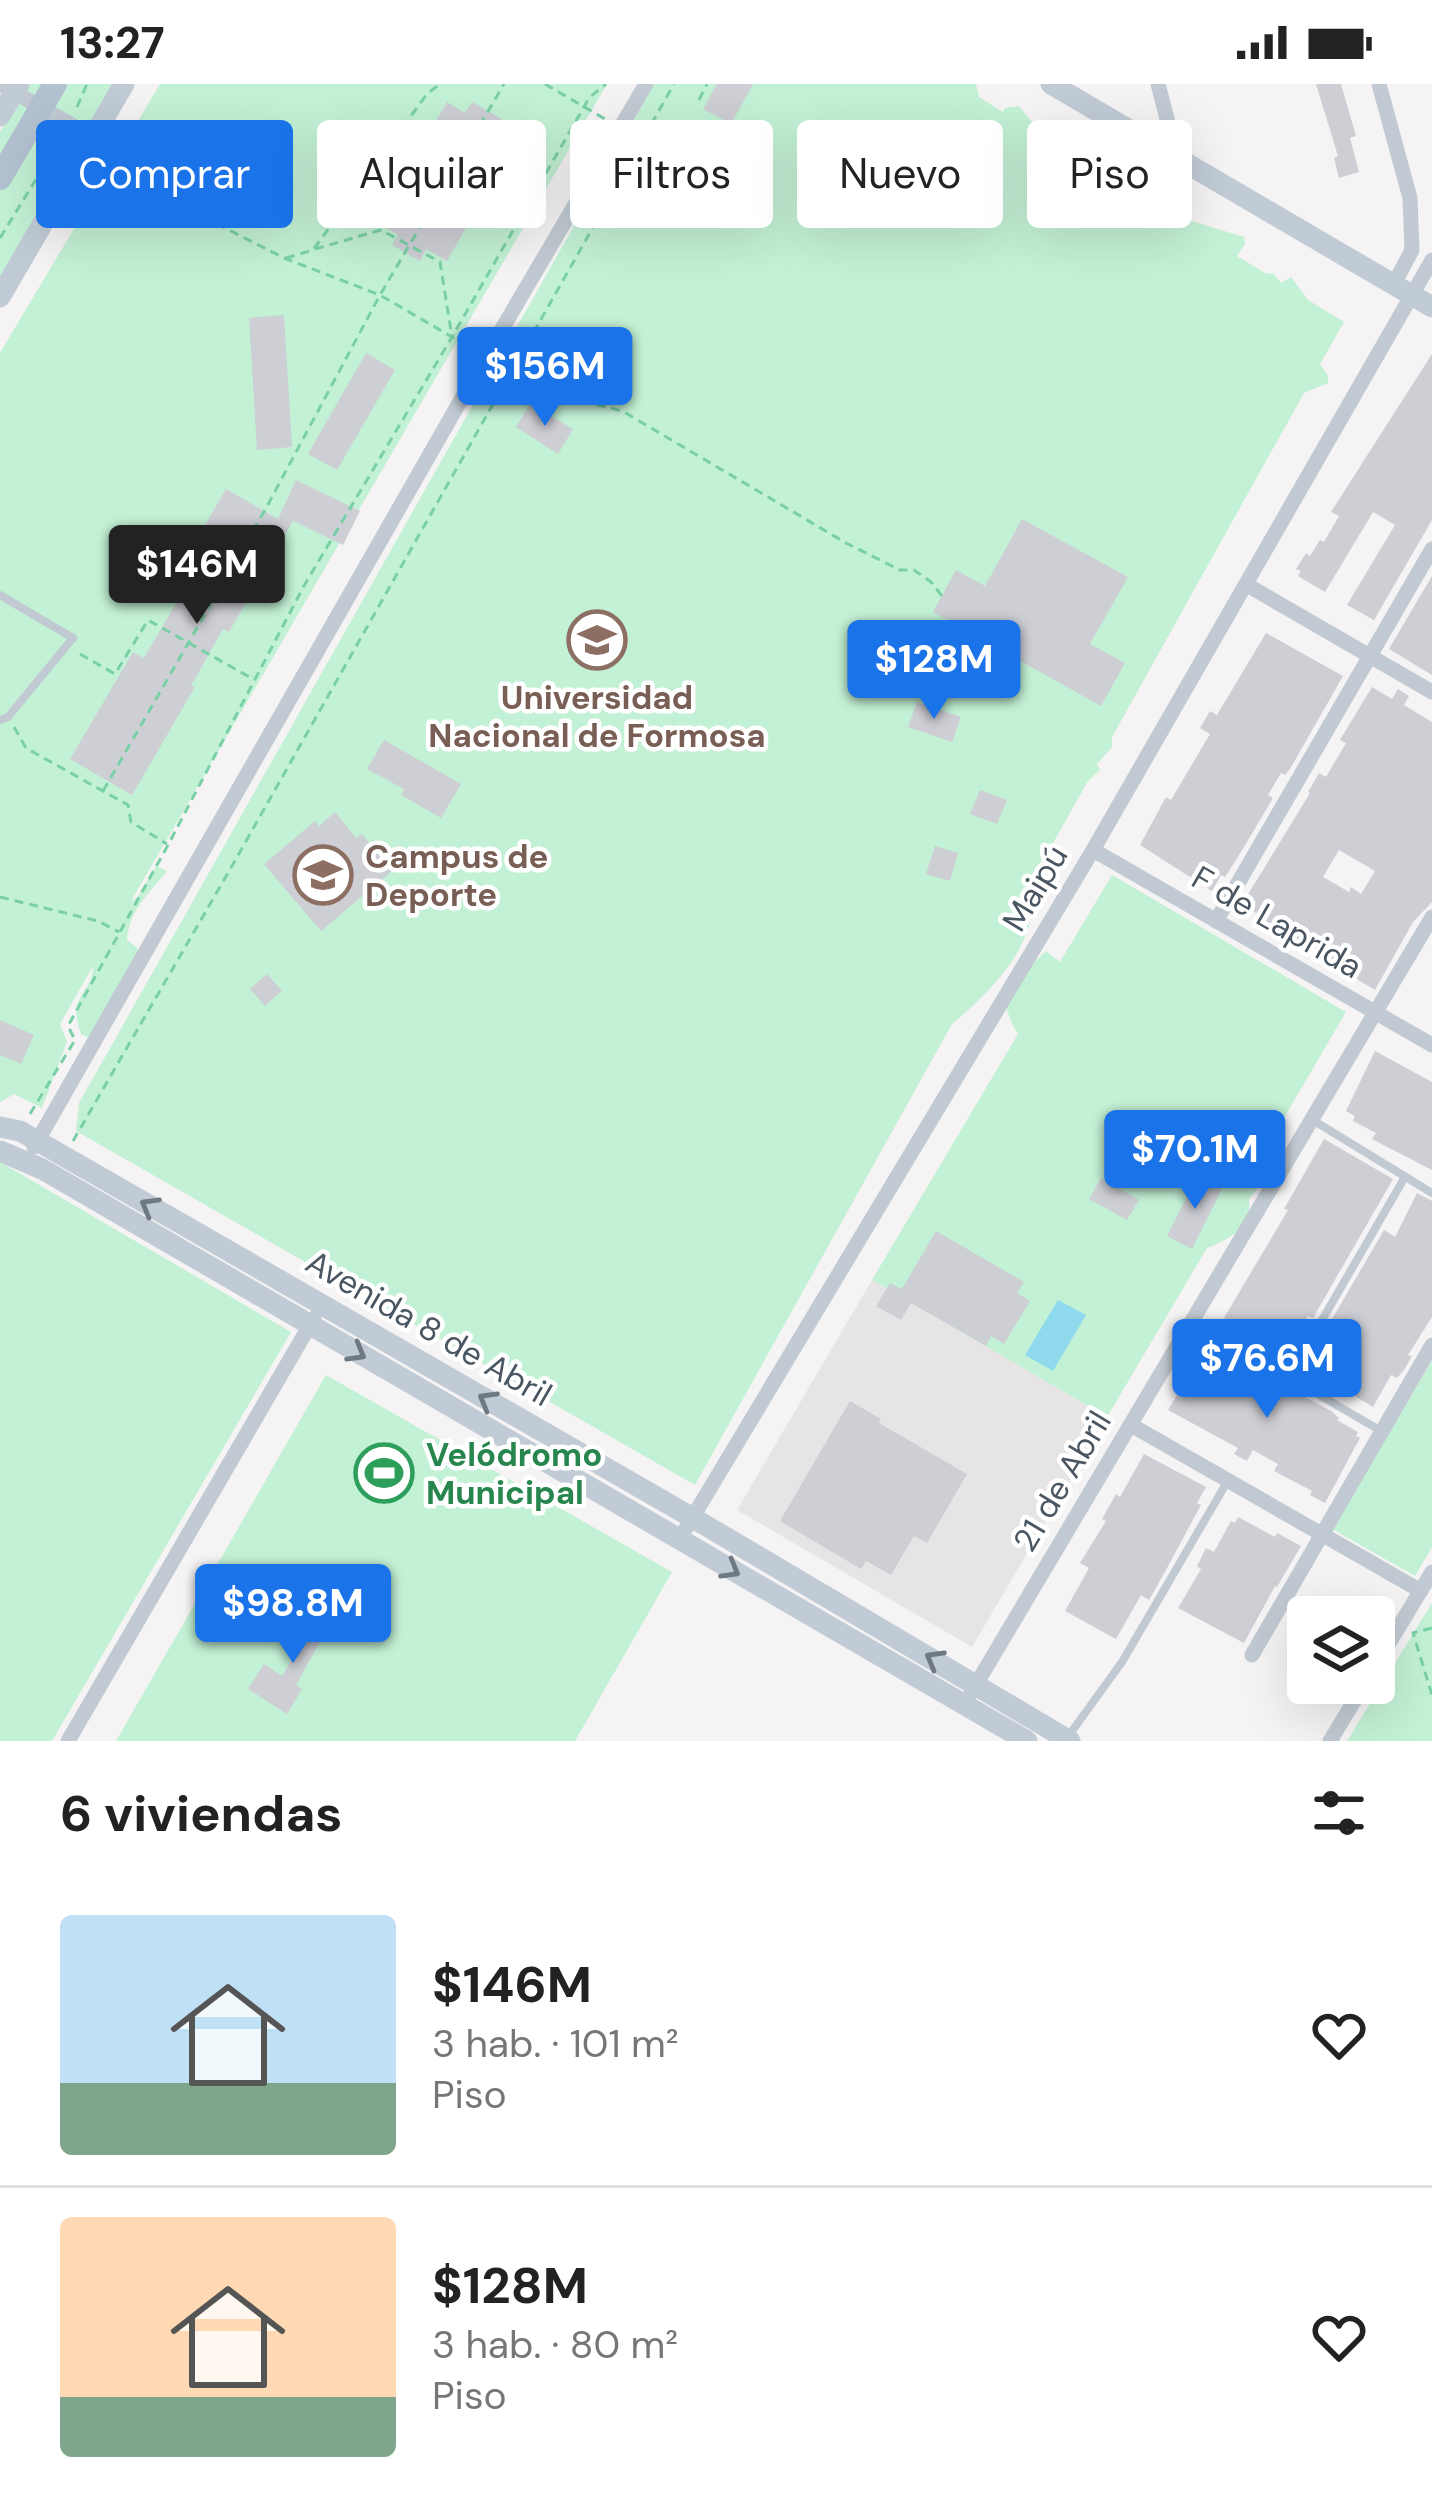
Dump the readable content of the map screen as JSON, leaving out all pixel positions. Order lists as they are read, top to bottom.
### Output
{
  "streets": {
    "main road": ["Avenida 8 de Abril"],
    "street": ["Maipú", "F de Laprida", "21 de Abril"]
  },
  "crossings": [
    ["Maipú", "F de Laprida"],
    ["Maipú", "Avenida 8 de Abril"],
    ["F de Laprida", "21 de Abril"],
    ["Avenida 8 de Abril", "21 de Abril"]
  ],
  "places": {
    "school or university": ["Universidad Nacional de Formosa", "Campus de Deporte"],
    "sports": ["Velódromo Municipal"]
  },
  "page": {
    "status": "13:27",
    "chip": [
      "Comprar",
      "Alquilar",
      "Filtros",
      "Nuevo",
      "Piso"
    ],
    "price": [
      "$156M",
      "$146M",
      "$128M",
      "$70.1M",
      "$76.6M",
      "$98.8M"
    ],
    "heading": "6 viviendas",
    "list": [
      {
        "name": "$146M",
        "note": "3 hab. · 101 m² · Piso"
      },
      {
        "name": "$128M",
        "note": "3 hab. · 80 m² · Piso"
      }
    ]
  }
}
